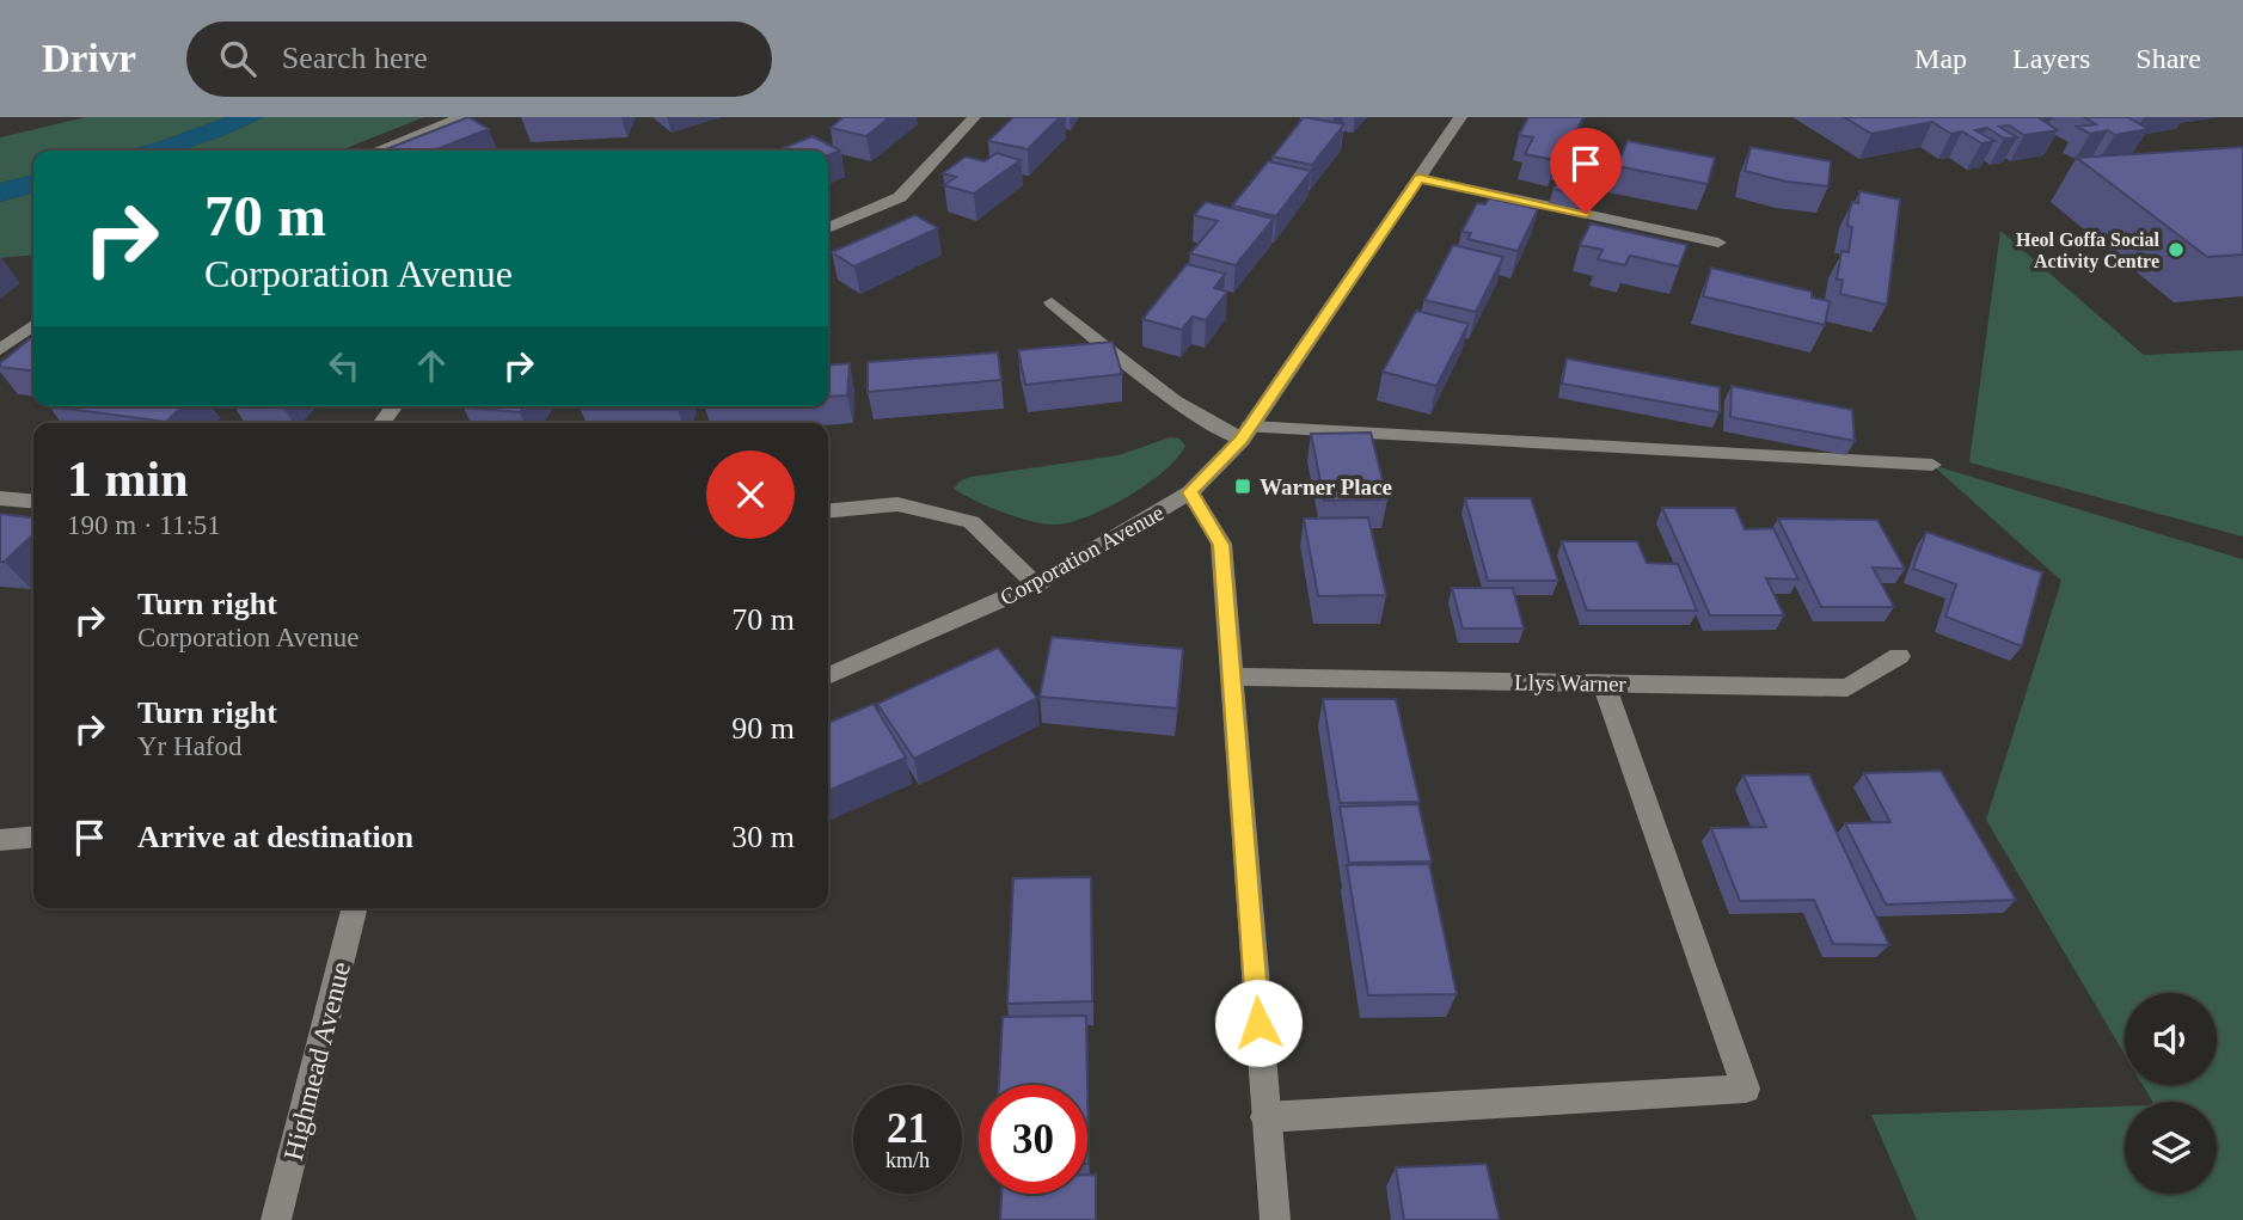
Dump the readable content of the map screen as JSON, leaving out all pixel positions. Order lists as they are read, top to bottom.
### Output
{
  "streets": {
    "street": ["Corporation Avenue", "Llys Warner", "Highmead Avenue"]
  },
  "places": {
    "other": ["Heol Goffa Social Activity Centre"],
    "transit": ["Warner Place"]
  },
  "page": {
    "header": "Drivr",
    "search": "Search here",
    "nav": ["Map", "Layers", "Share"],
    "turn": ["70 m", "Corporation Avenue"],
    "heading": ["1 min", "190 m · 11:51"],
    "list": [
      {
        "name": "Turn right",
        "note": "Corporation Avenue",
        "value": "70 m"
      },
      {
        "name": "Turn right",
        "note": "Yr Hafod",
        "value": "90 m"
      },
      {
        "name": "Arrive at destination",
        "value": "30 m"
      }
    ],
    "speed": "21 km/h",
    "limit": "30"
  }
}
